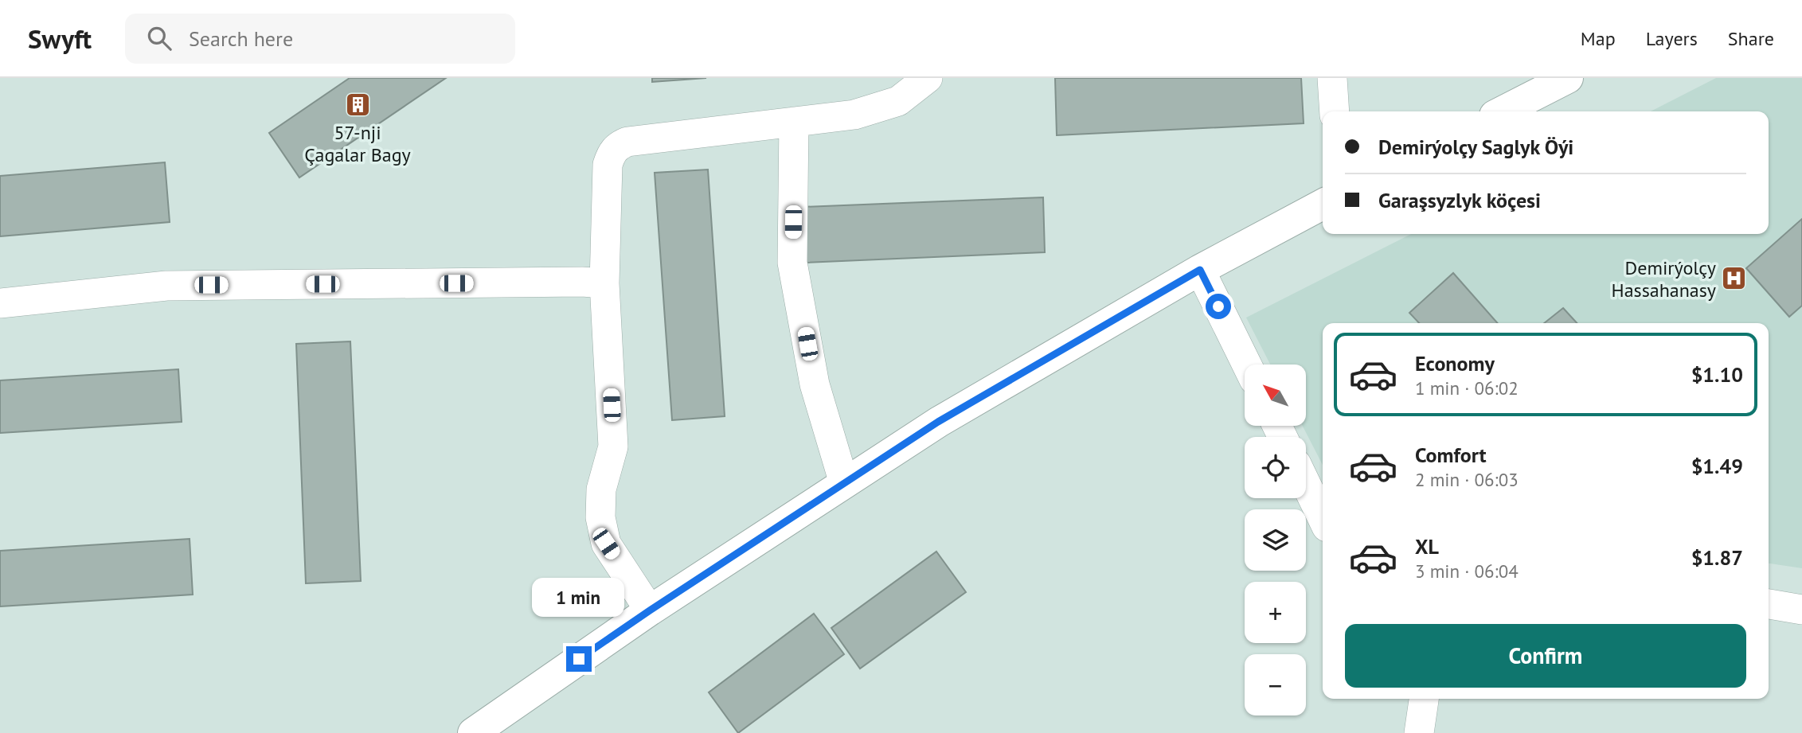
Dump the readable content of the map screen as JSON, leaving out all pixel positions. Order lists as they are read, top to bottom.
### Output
{
  "places": {
    "building": ["57-nji Çagalar Bagy"],
    "hospital": ["Demirýolçy Hassahanasy"]
  },
  "north": "top left",
  "page": {
    "header": "Swyft",
    "search": "Search here",
    "nav": ["Map", "Layers", "Share"],
    "banner": ["Demirýolçy Saglyk Öýi", "Garaşsyzlyk köçesi"],
    "list": [
      {
        "name": "Economy",
        "note": "1 min · 06:02",
        "value": "$1.10"
      },
      {
        "name": "Comfort",
        "note": "2 min · 06:03",
        "value": "$1.49"
      },
      {
        "name": "XL",
        "note": "3 min · 06:04",
        "value": "$1.87"
      }
    ],
    "map_buttons": ["+", "−"],
    "bubble": "1 min",
    "buttons": "Confirm"
  }
}
